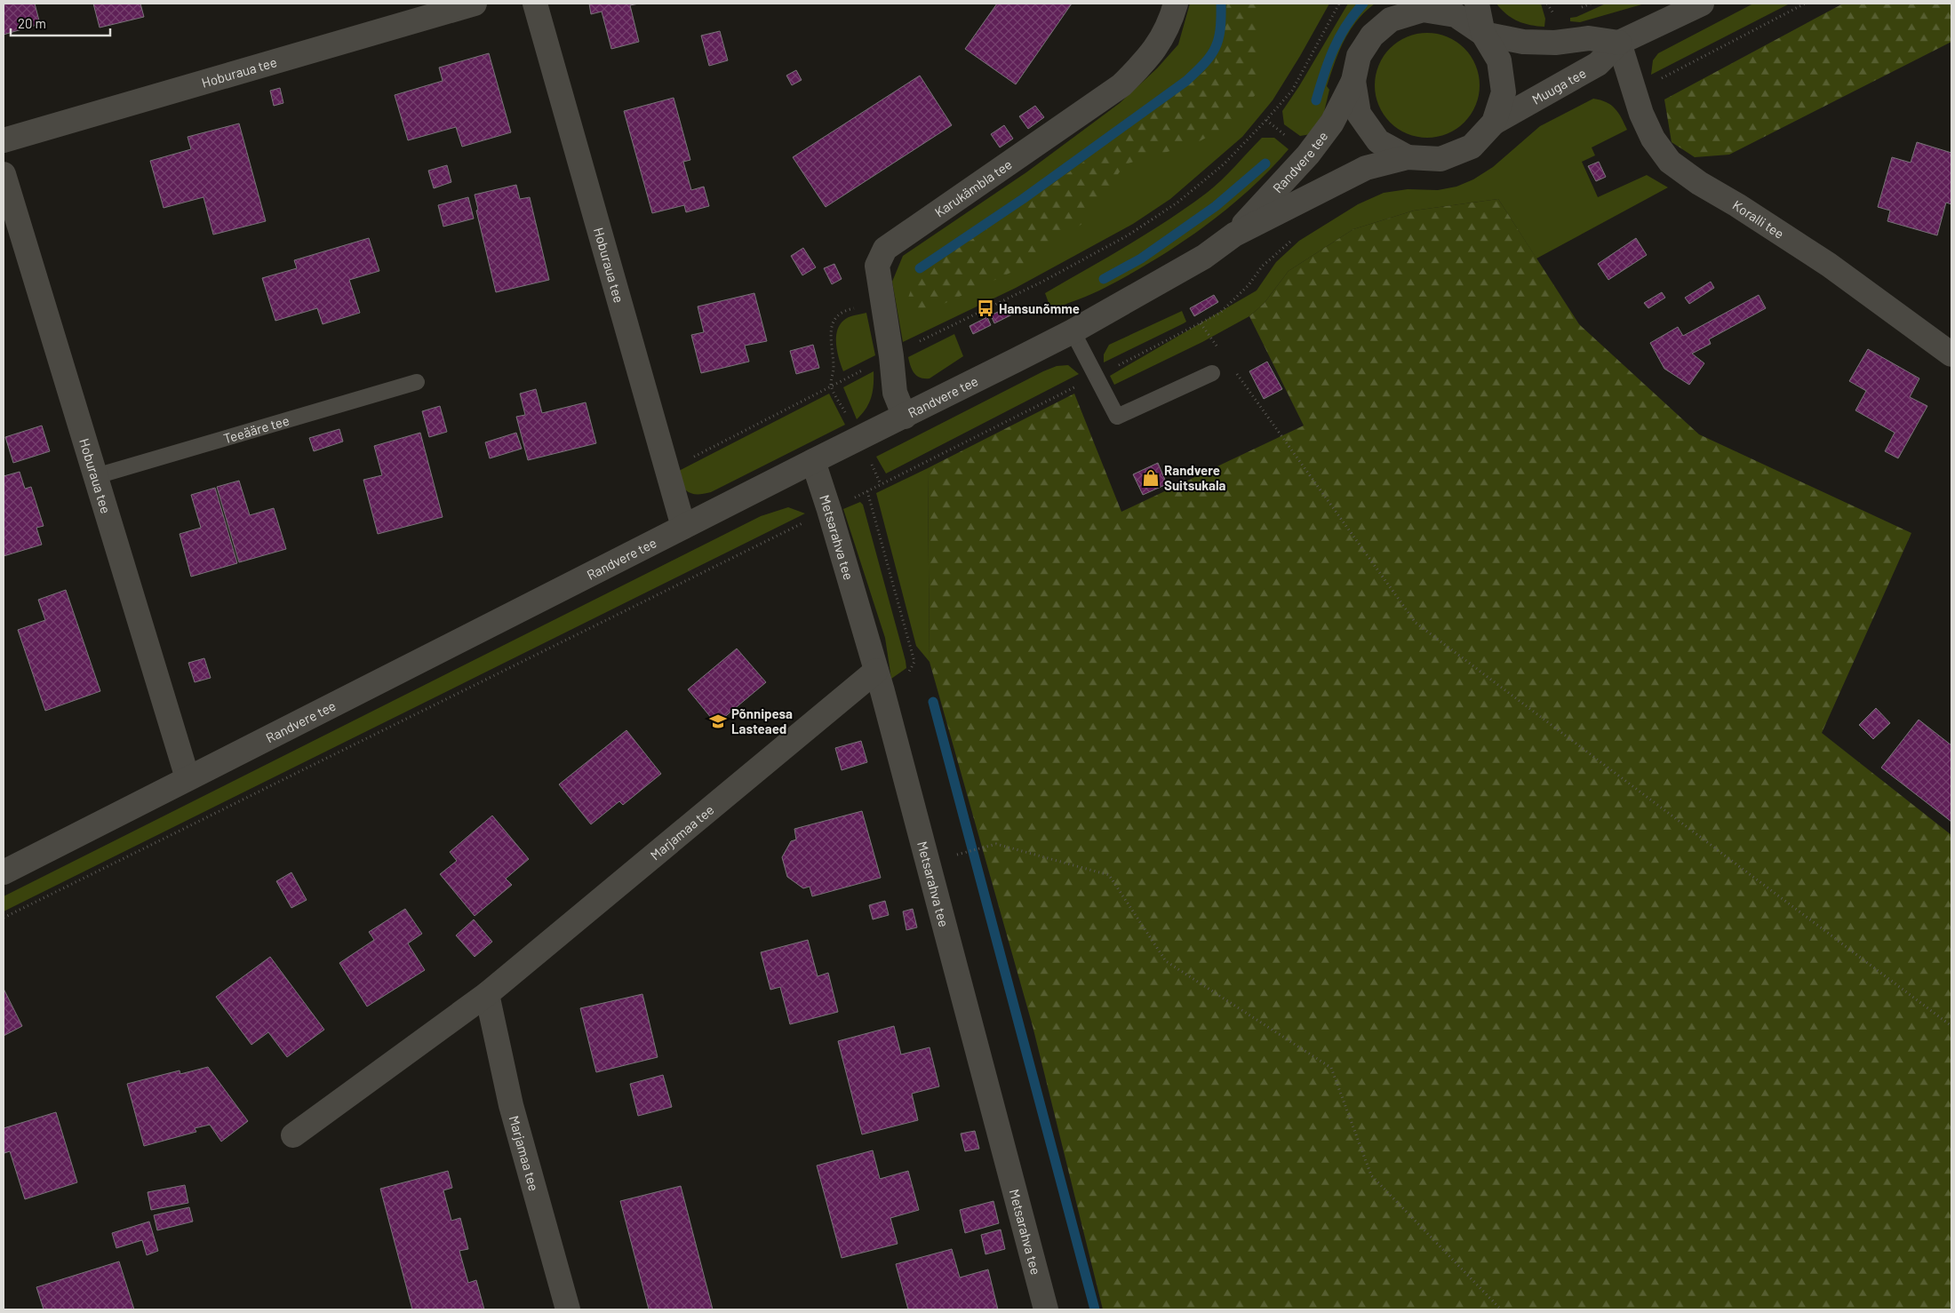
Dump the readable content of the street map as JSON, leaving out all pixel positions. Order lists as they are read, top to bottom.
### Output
{
  "streets": {
    "street": [
      "Hoburaua tee",
      "Muuga tee",
      "Randvere tee",
      "Karukämbla tee",
      "Koralli tee",
      "Metsarahva tee",
      "Marjamaa tee"
    ],
    "lane": ["Teeääre tee"]
  },
  "crossings": [
    ["Hoburaua tee", "Randvere tee"],
    ["Hoburaua tee", "Teeääre tee"],
    ["Muuga tee", "Randvere tee"],
    ["Muuga tee", "Koralli tee"],
    ["Randvere tee", "Karukämbla tee"],
    ["Randvere tee", "Metsarahva tee"],
    ["Metsarahva tee", "Marjamaa tee"]
  ],
  "places": {
    "bus stop": ["Hansunõmme"],
    "shop": ["Randvere Suitsukala"],
    "school or university": ["Põnnipesa Lasteaed"]
  },
  "scale_bar": "20 m"
}
